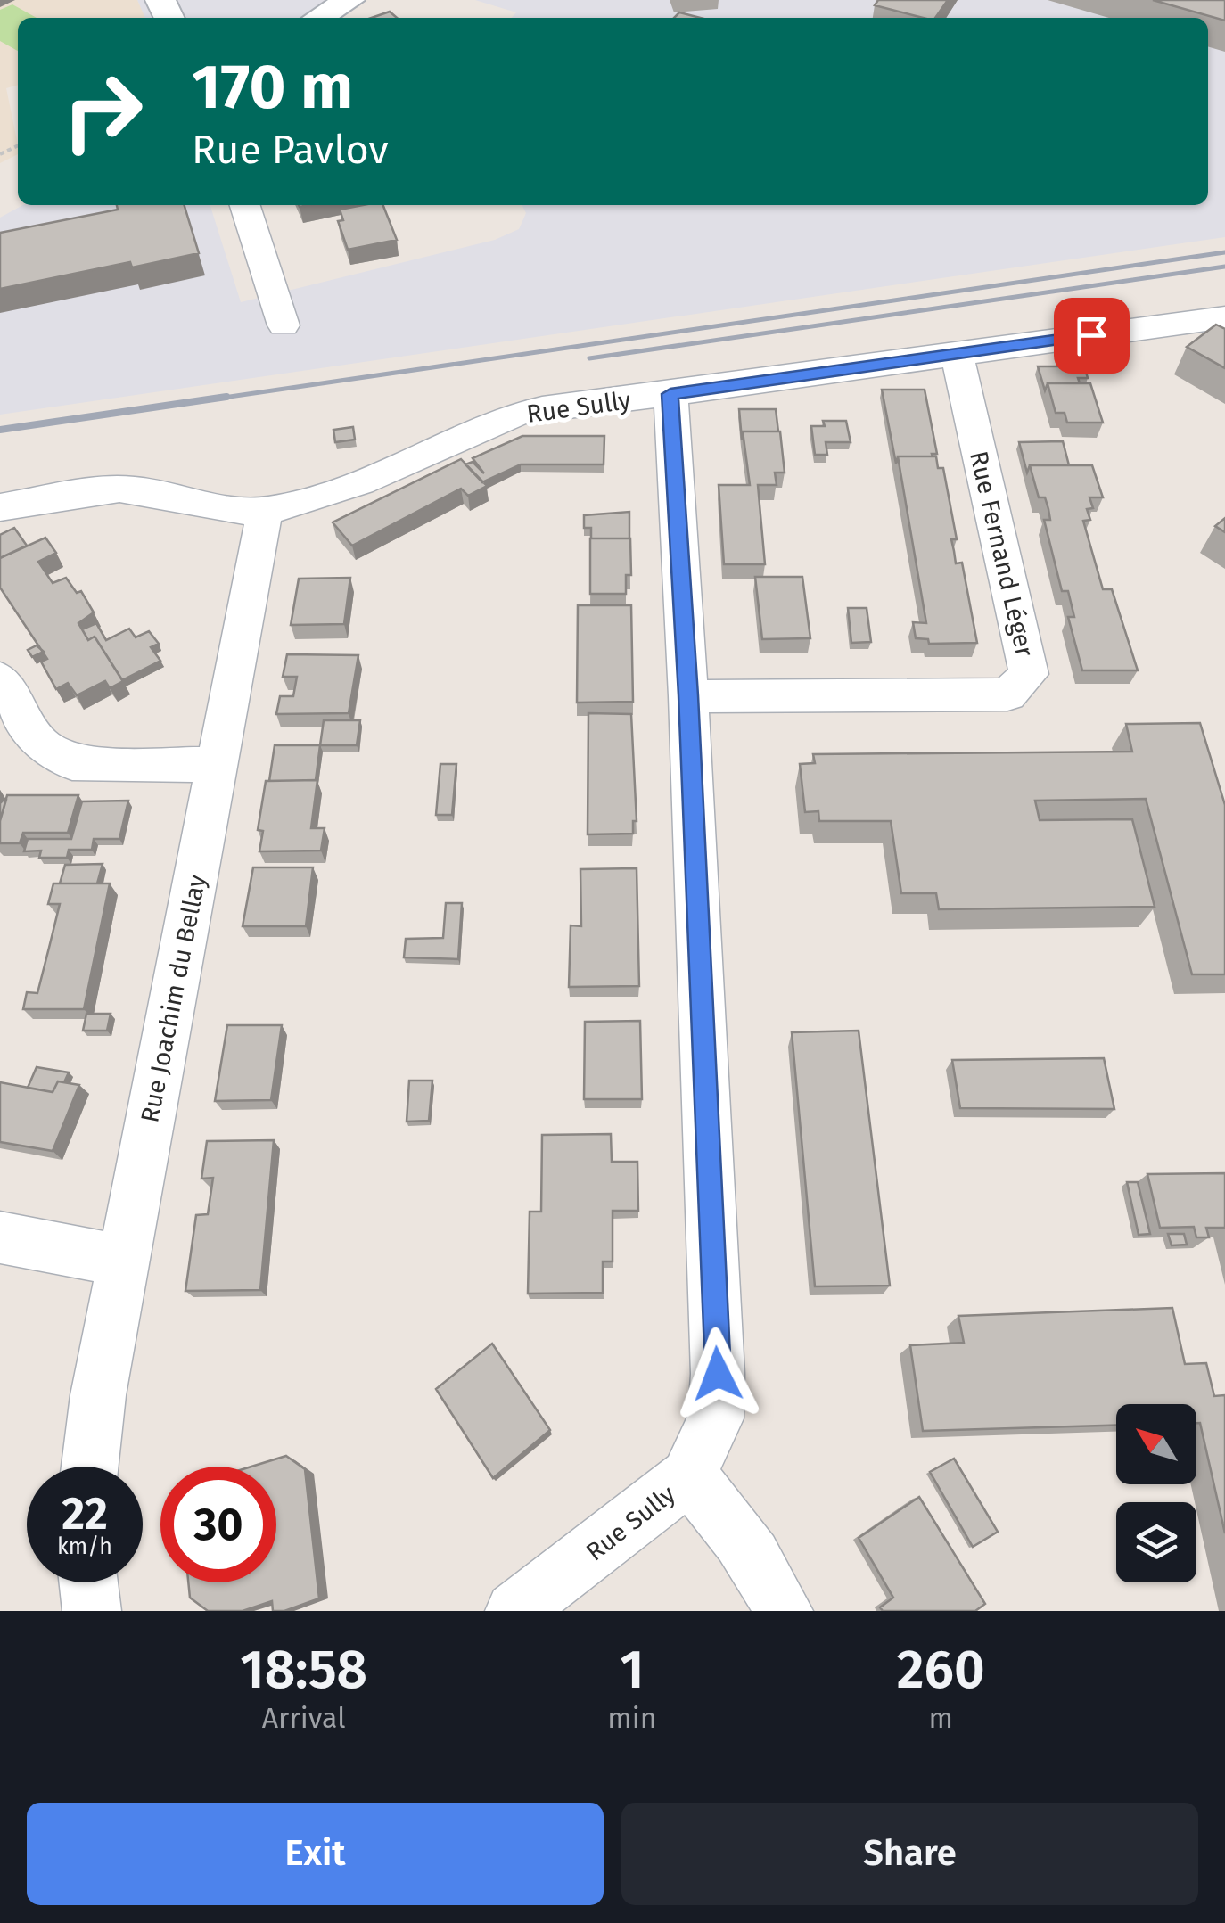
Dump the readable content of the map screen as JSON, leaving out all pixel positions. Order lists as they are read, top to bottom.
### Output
{
  "streets": {
    "street": ["Rue Sully", "Rue Fernand Léger", "Rue Joachim du Bellay"]
  },
  "crossings": [
    ["Rue Sully", "Rue Fernand Léger"],
    ["Rue Sully", "Rue Joachim du Bellay"]
  ],
  "north": "top left",
  "page": {
    "turn": ["170 m", "Rue Pavlov"],
    "speed": "22 km/h",
    "limit": "30",
    "eta": [
      "18:58",
      "Arrival",
      "1",
      "min",
      "260",
      "m"
    ],
    "buttons": ["Exit", "Share"]
  }
}
